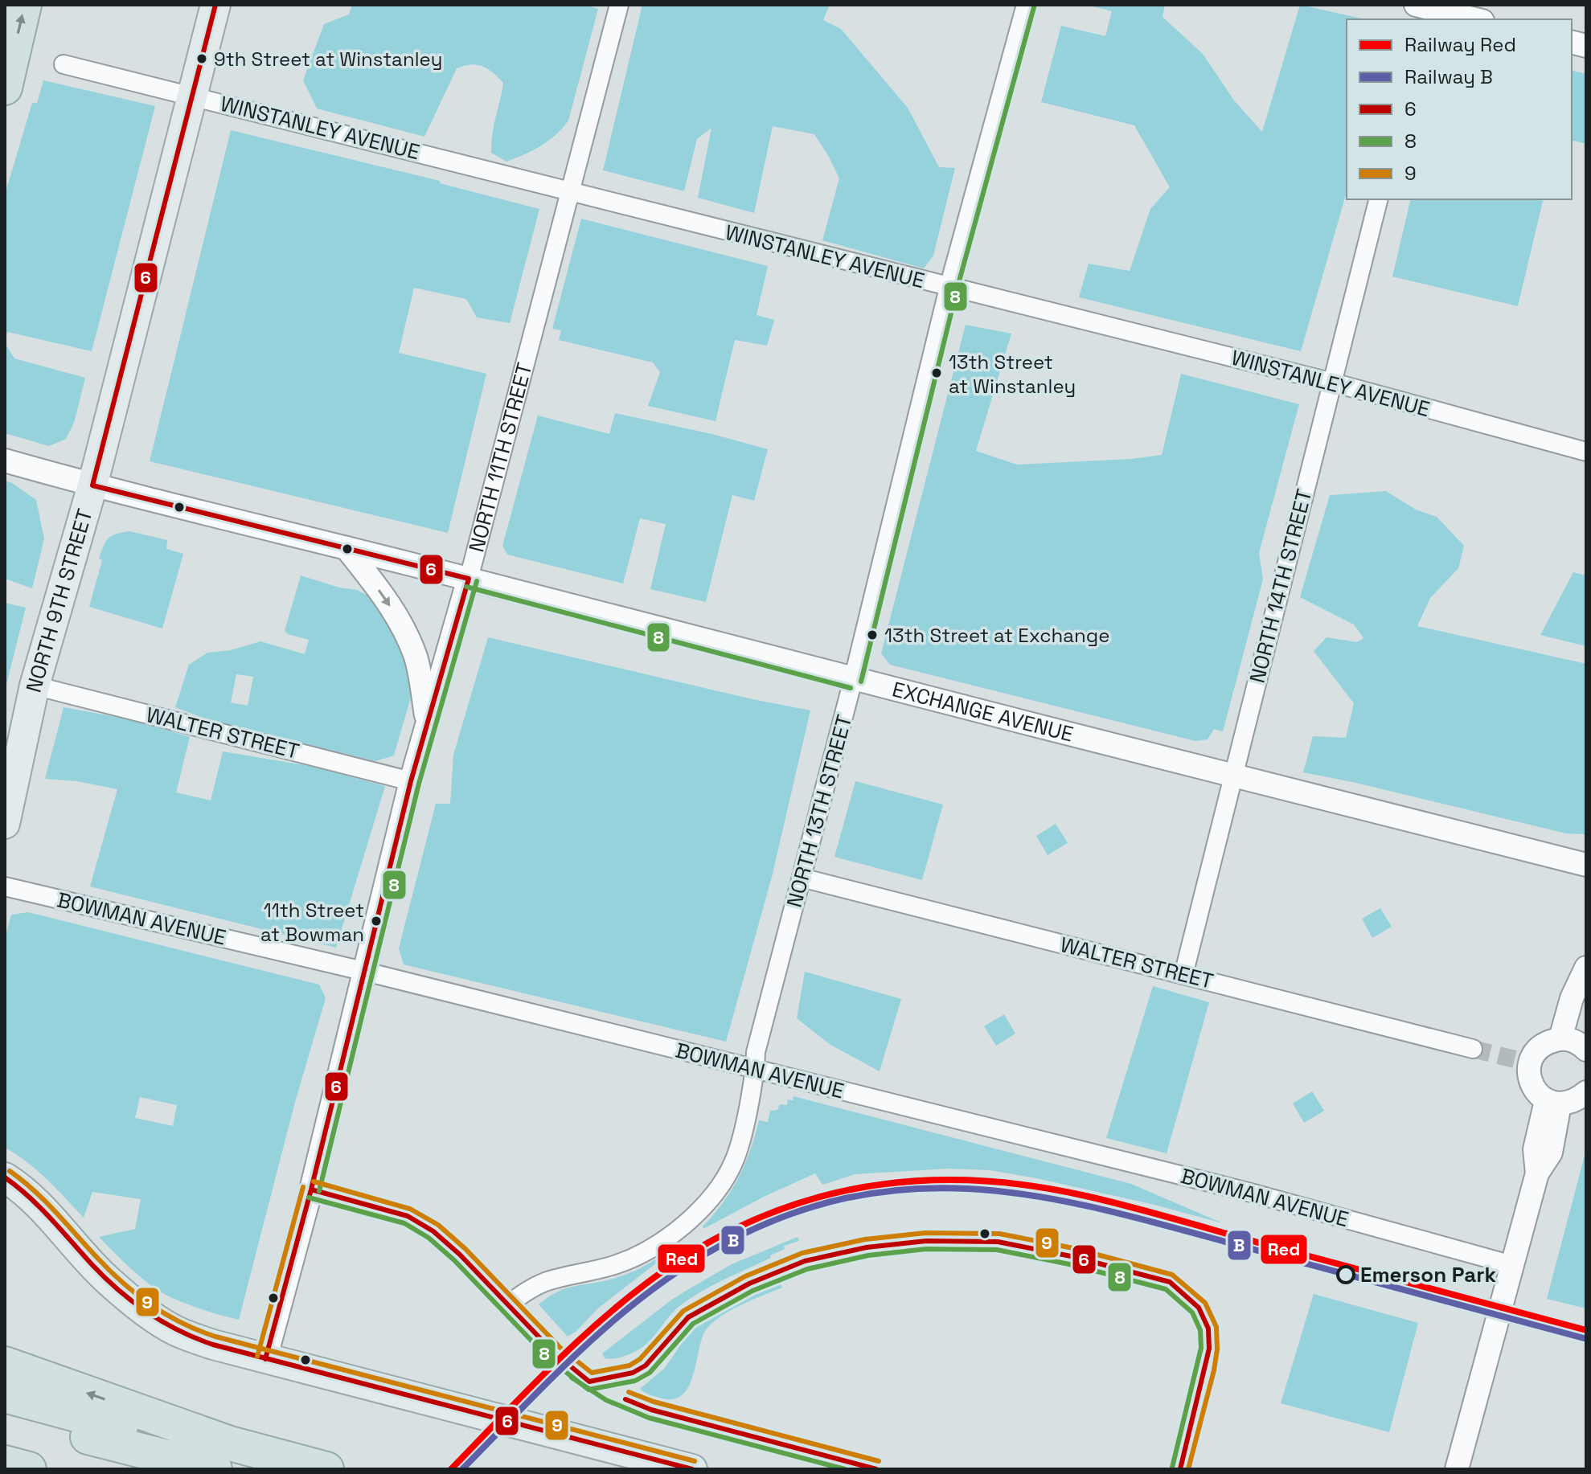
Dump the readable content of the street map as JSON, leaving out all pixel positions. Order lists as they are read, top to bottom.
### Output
{
  "streets": {
    "main road": ["NORTH 9TH STREET"],
    "street": [
      "WINSTANLEY AVENUE",
      "NORTH 11TH STREET",
      "NORTH 14TH STREET",
      "EXCHANGE AVENUE",
      "WALTER STREET",
      "NORTH 13TH STREET",
      "BOWMAN AVENUE"
    ]
  },
  "crossings": [
    ["WINSTANLEY AVENUE", "NORTH 11TH STREET"],
    ["WINSTANLEY AVENUE", "NORTH 14TH STREET"],
    ["WINSTANLEY AVENUE", "NORTH 9TH STREET"],
    ["WINSTANLEY AVENUE", "NORTH 13TH STREET"],
    ["NORTH 11TH STREET", "EXCHANGE AVENUE"],
    ["NORTH 11TH STREET", "WALTER STREET"],
    ["NORTH 11TH STREET", "BOWMAN AVENUE"],
    ["NORTH 14TH STREET", "EXCHANGE AVENUE"],
    ["NORTH 14TH STREET", "WALTER STREET"],
    ["NORTH 9TH STREET", "EXCHANGE AVENUE"],
    ["NORTH 9TH STREET", "WALTER STREET"],
    ["EXCHANGE AVENUE", "NORTH 13TH STREET"],
    ["WALTER STREET", "NORTH 13TH STREET"],
    ["NORTH 13TH STREET", "BOWMAN AVENUE"]
  ],
  "places": [
    "9th Street at Winstanley",
    "13th Street at Winstanley",
    "13th Street at Exchange",
    "11th Street at Bowman",
    "Emerson Park"
  ],
  "lines": [
    "transit line 6",
    "transit line 8",
    "transit line 9",
    "rail line Red",
    "rail line B"
  ],
  "legend": [
    "Railway Red",
    "Railway B",
    "6",
    "8",
    "9"
  ]
}
